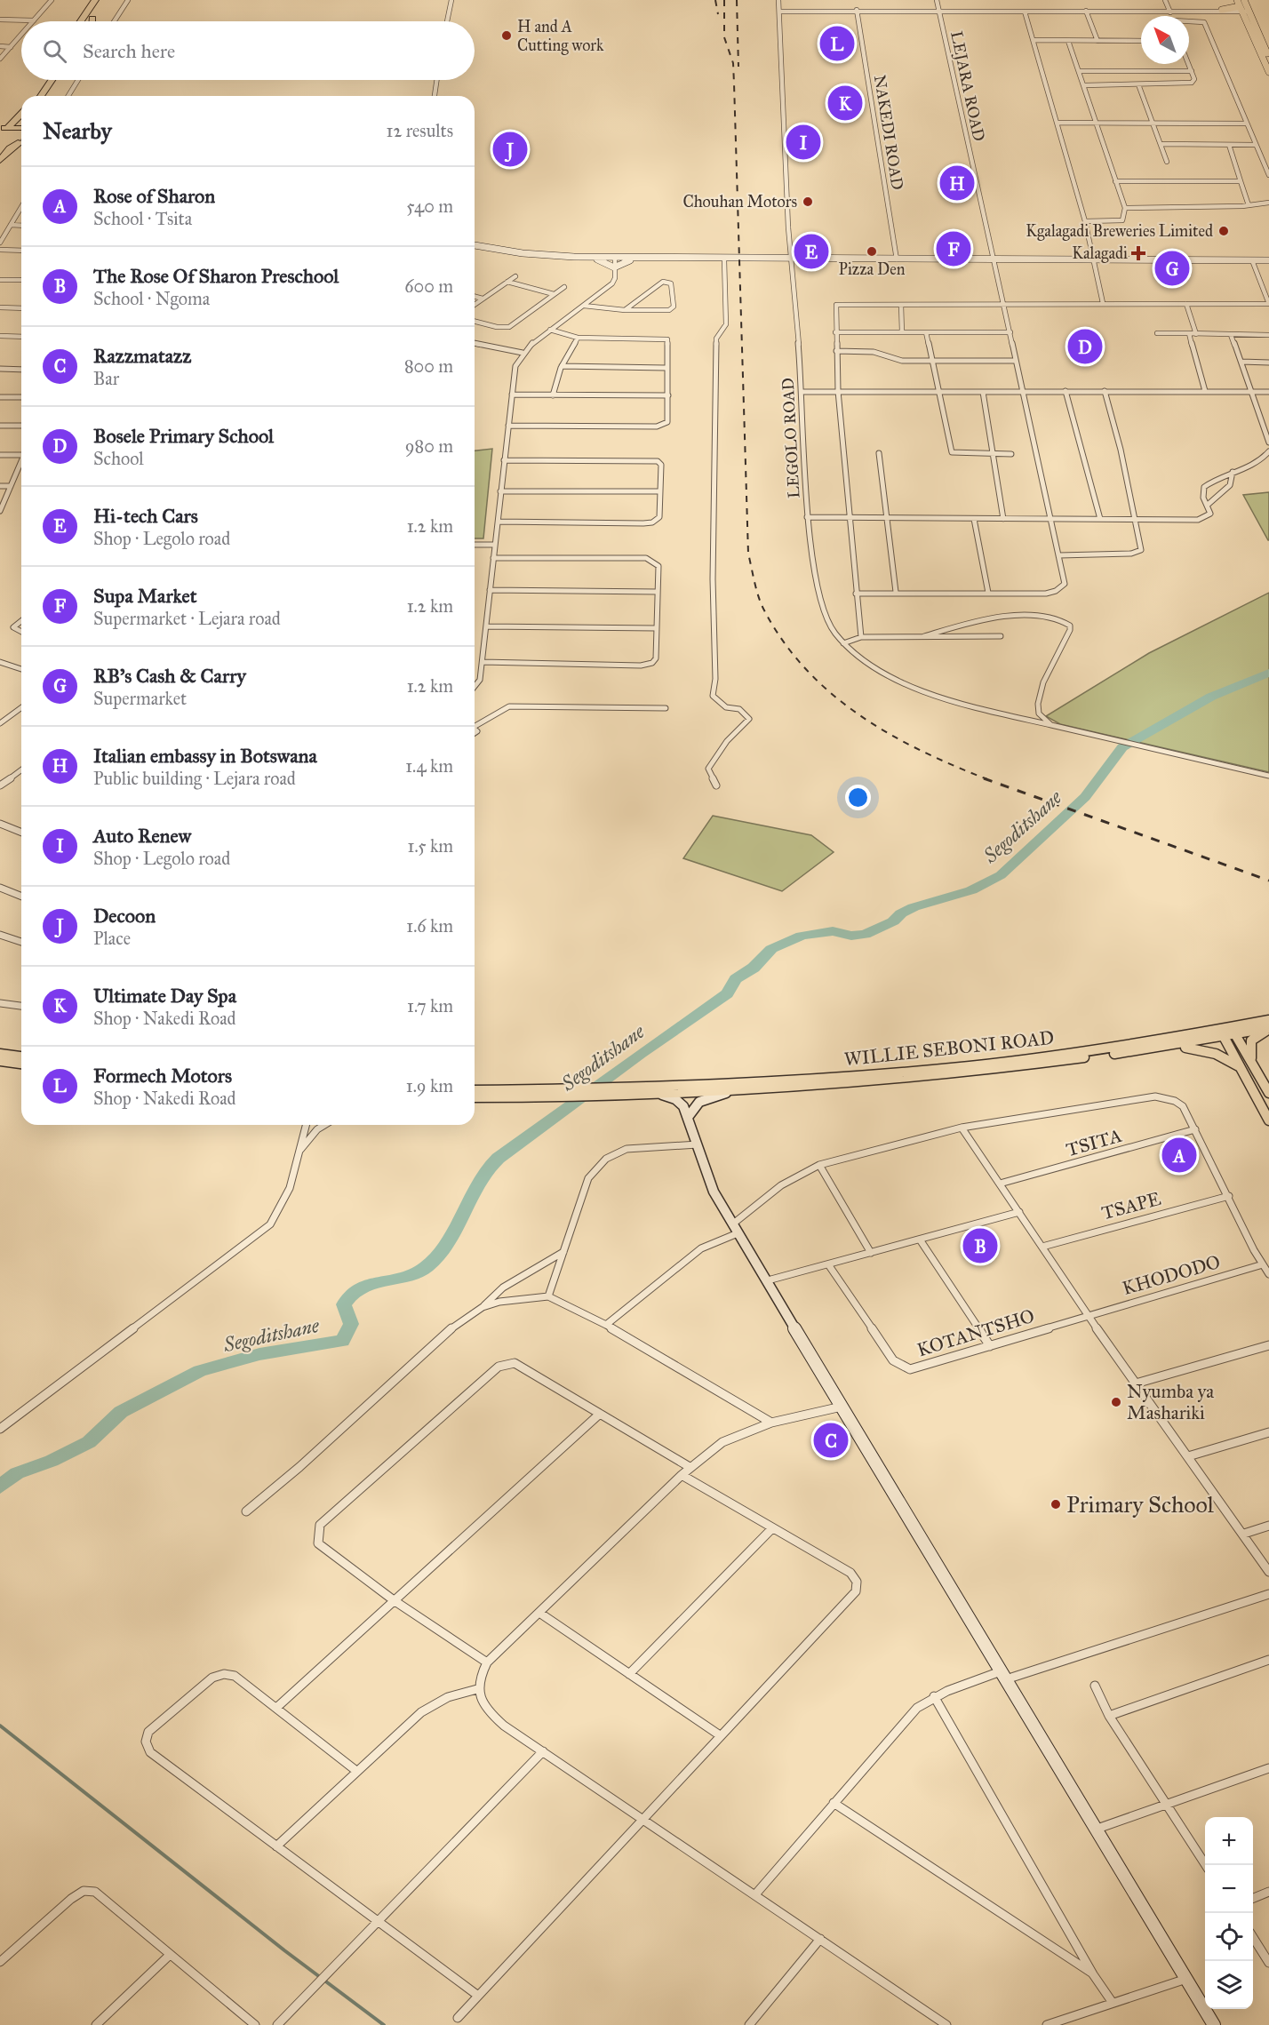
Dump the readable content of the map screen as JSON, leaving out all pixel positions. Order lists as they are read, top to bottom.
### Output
{
  "streets": {
    "main road": ["WILLIE SEBONI ROAD"],
    "street": [
      "LEJARA ROAD",
      "NAKEDI ROAD",
      "LEGOLO ROAD",
      "TSITA",
      "TSAPE",
      "KHODODO",
      "KOTANTSHO"
    ]
  },
  "crossings": [
    ["KHODODO", "KOTANTSHO"]
  ],
  "water": ["Segoditshane"],
  "places": {
    "other": [
      "H and A Cutting work",
      "Chouhan Motors",
      "Kgalagadi Breweries Limited",
      "Pizza Den",
      "Nyumba ya Mashariki",
      "Primary School"
    ],
    "health": ["Kalagadi"]
  },
  "north": "top left",
  "page": {
    "search": "Search here",
    "pins": [
      "L",
      "K",
      "I",
      "J",
      "H",
      "F",
      "E",
      "G",
      "D",
      "A",
      "B",
      "C"
    ],
    "heading": ["Nearby", "12 results"],
    "list": [
      {
        "mark": "A",
        "name": "Rose of Sharon",
        "note": "School · Tsita",
        "value": "540 m"
      },
      {
        "mark": "B",
        "name": "The Rose Of Sharon Preschool",
        "note": "School · Ngoma",
        "value": "600 m"
      },
      {
        "mark": "C",
        "name": "Razzmatazz",
        "note": "Bar",
        "value": "800 m"
      },
      {
        "mark": "D",
        "name": "Bosele Primary School",
        "note": "School",
        "value": "980 m"
      },
      {
        "mark": "E",
        "name": "Hi-tech Cars",
        "note": "Shop · Legolo road",
        "value": "1.2 km"
      },
      {
        "mark": "F",
        "name": "Supa Market",
        "note": "Supermarket · Lejara road",
        "value": "1.2 km"
      },
      {
        "mark": "G",
        "name": "RB's Cash & Carry",
        "note": "Supermarket",
        "value": "1.2 km"
      },
      {
        "mark": "H",
        "name": "Italian embassy in Botswana",
        "note": "Public building · Lejara road",
        "value": "1.4 km"
      },
      {
        "mark": "I",
        "name": "Auto Renew",
        "note": "Shop · Legolo road",
        "value": "1.5 km"
      },
      {
        "mark": "J",
        "name": "Decoon",
        "note": "Place",
        "value": "1.6 km"
      },
      {
        "mark": "K",
        "name": "Ultimate Day Spa",
        "note": "Shop · Nakedi Road",
        "value": "1.7 km"
      },
      {
        "mark": "L",
        "name": "Formech Motors",
        "note": "Shop · Nakedi Road",
        "value": "1.9 km"
      }
    ],
    "map_buttons": ["+", "−"]
  }
}
